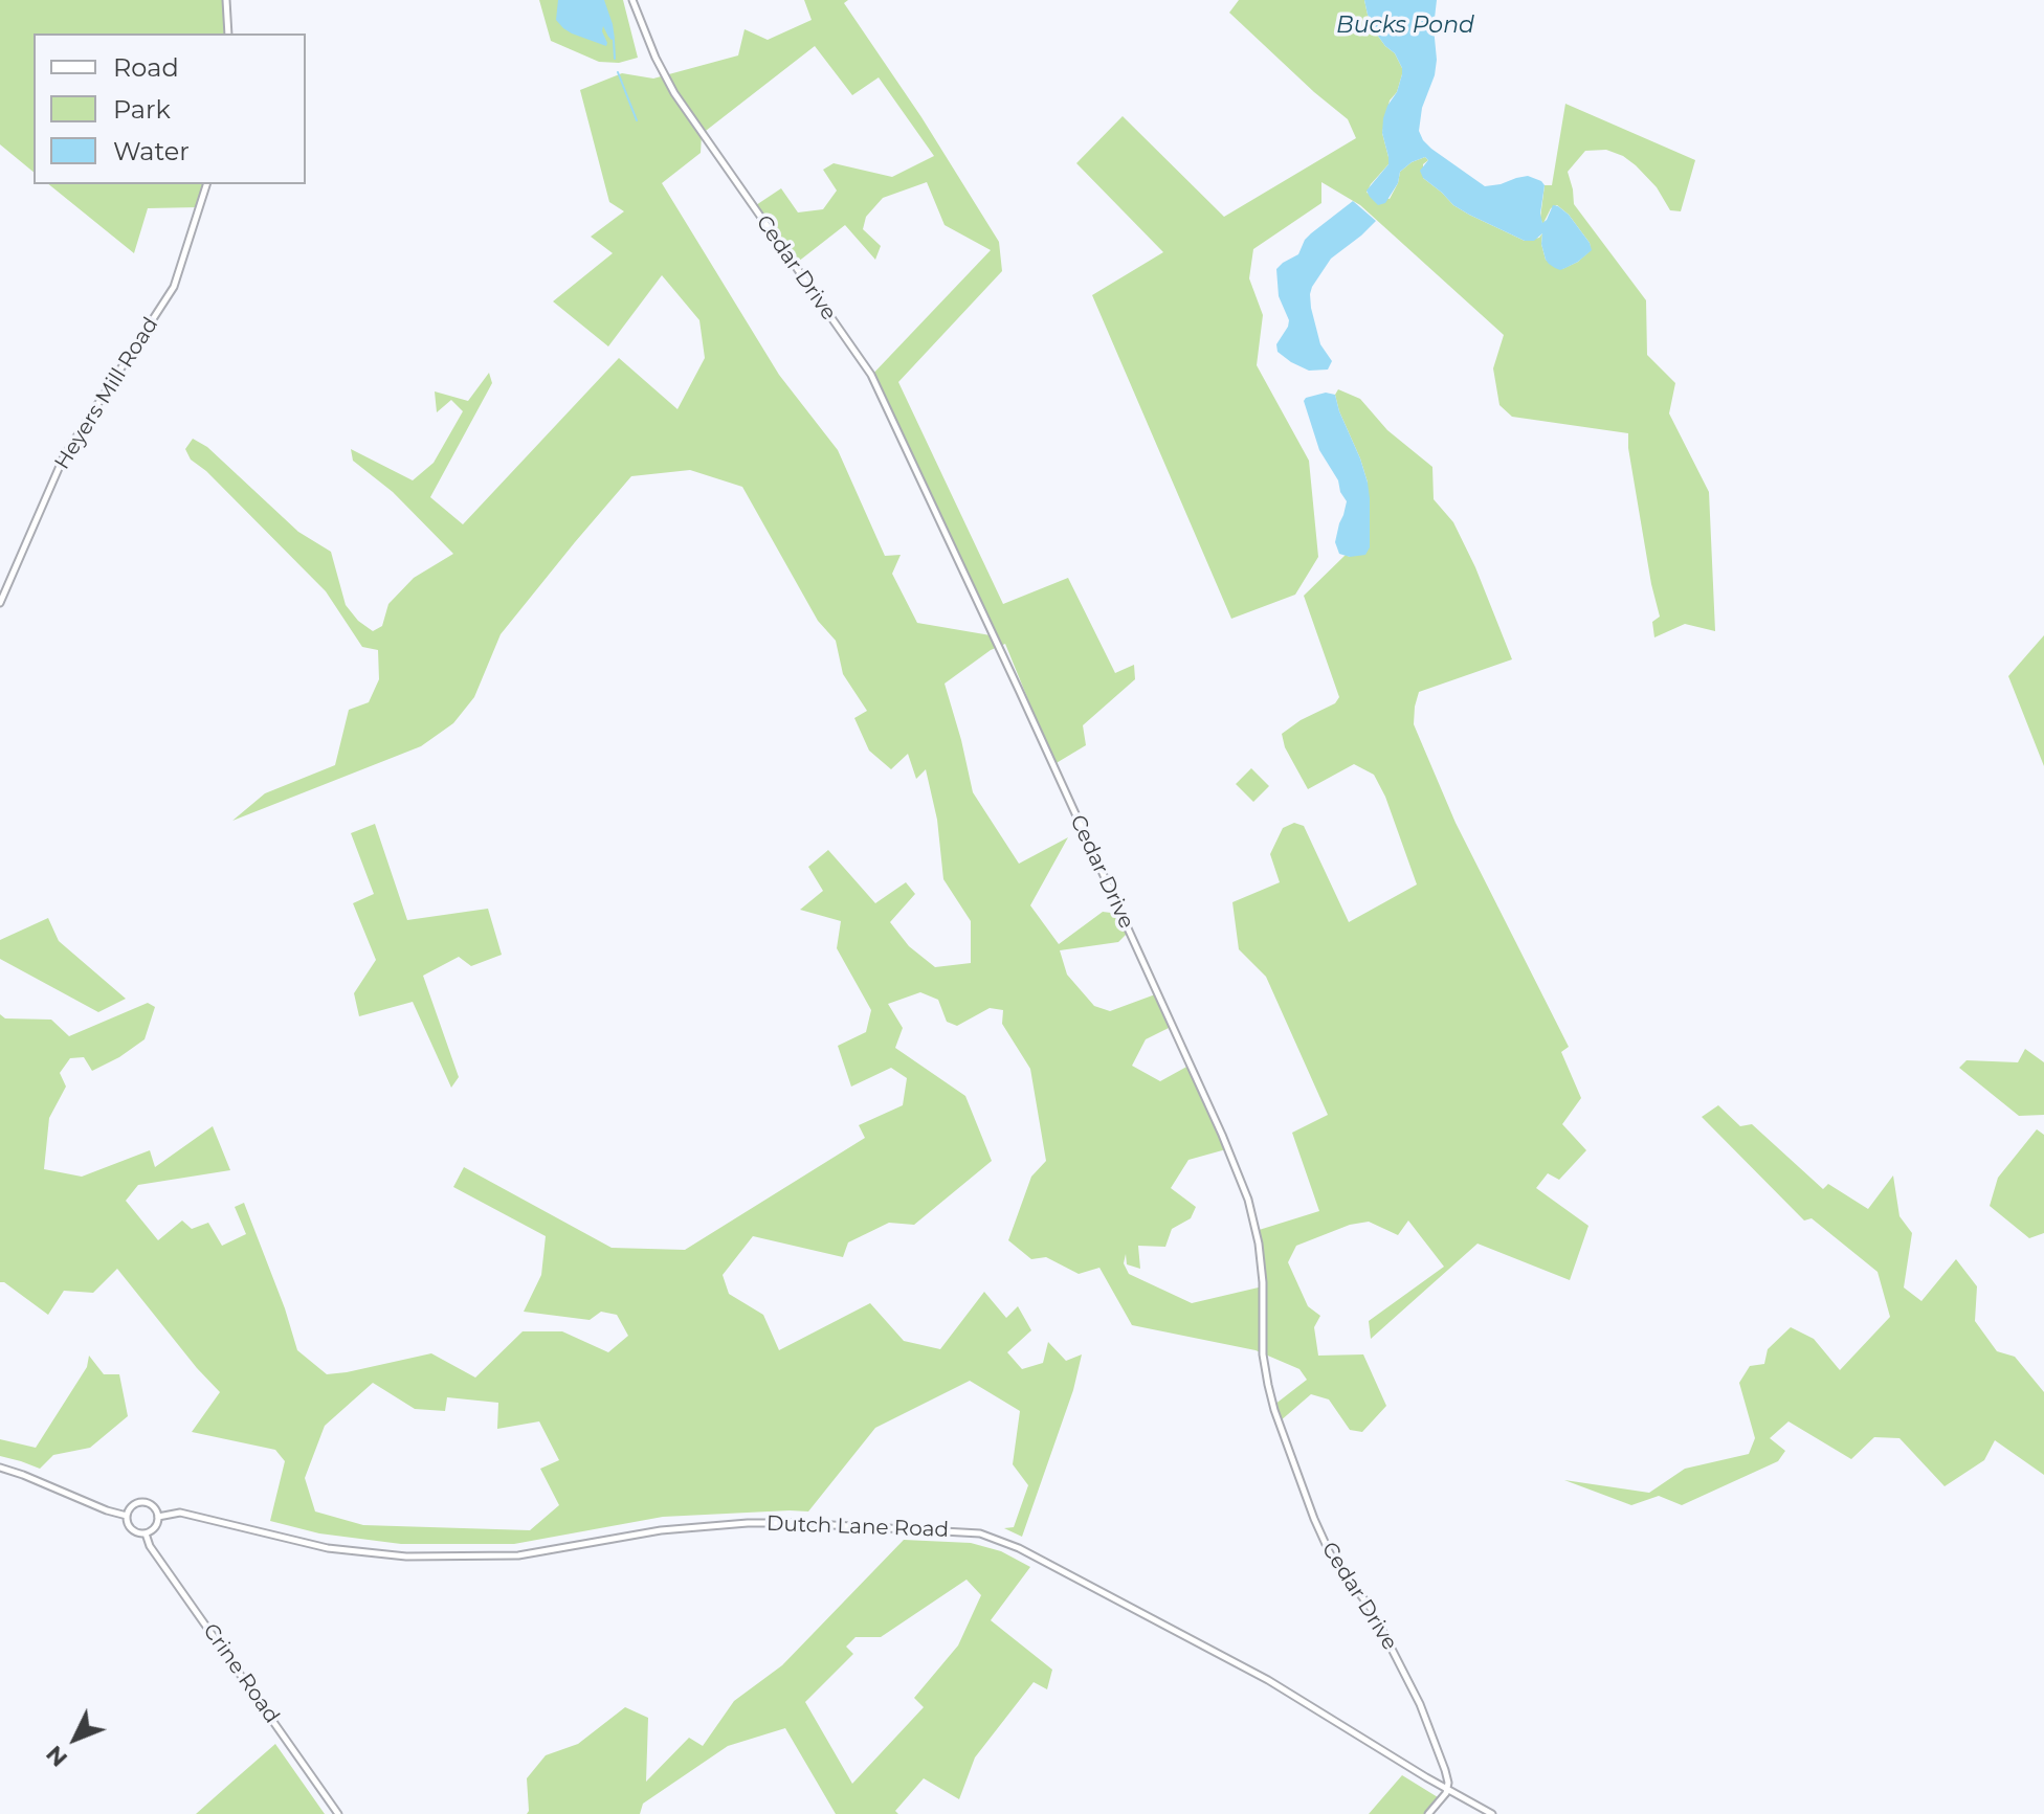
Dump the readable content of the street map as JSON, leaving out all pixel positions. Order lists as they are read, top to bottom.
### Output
{
  "streets": {
    "street": [
      "Cedar Drive",
      "Heyers Mill Road",
      "Dutch Lane Road",
      "Crine Road"
    ]
  },
  "crossings": [
    ["Cedar Drive", "Dutch Lane Road"],
    ["Dutch Lane Road", "Crine Road"]
  ],
  "water": ["Bucks Pond"],
  "legend": ["Road", "Park", "Water"],
  "north": "bottom left"
}
